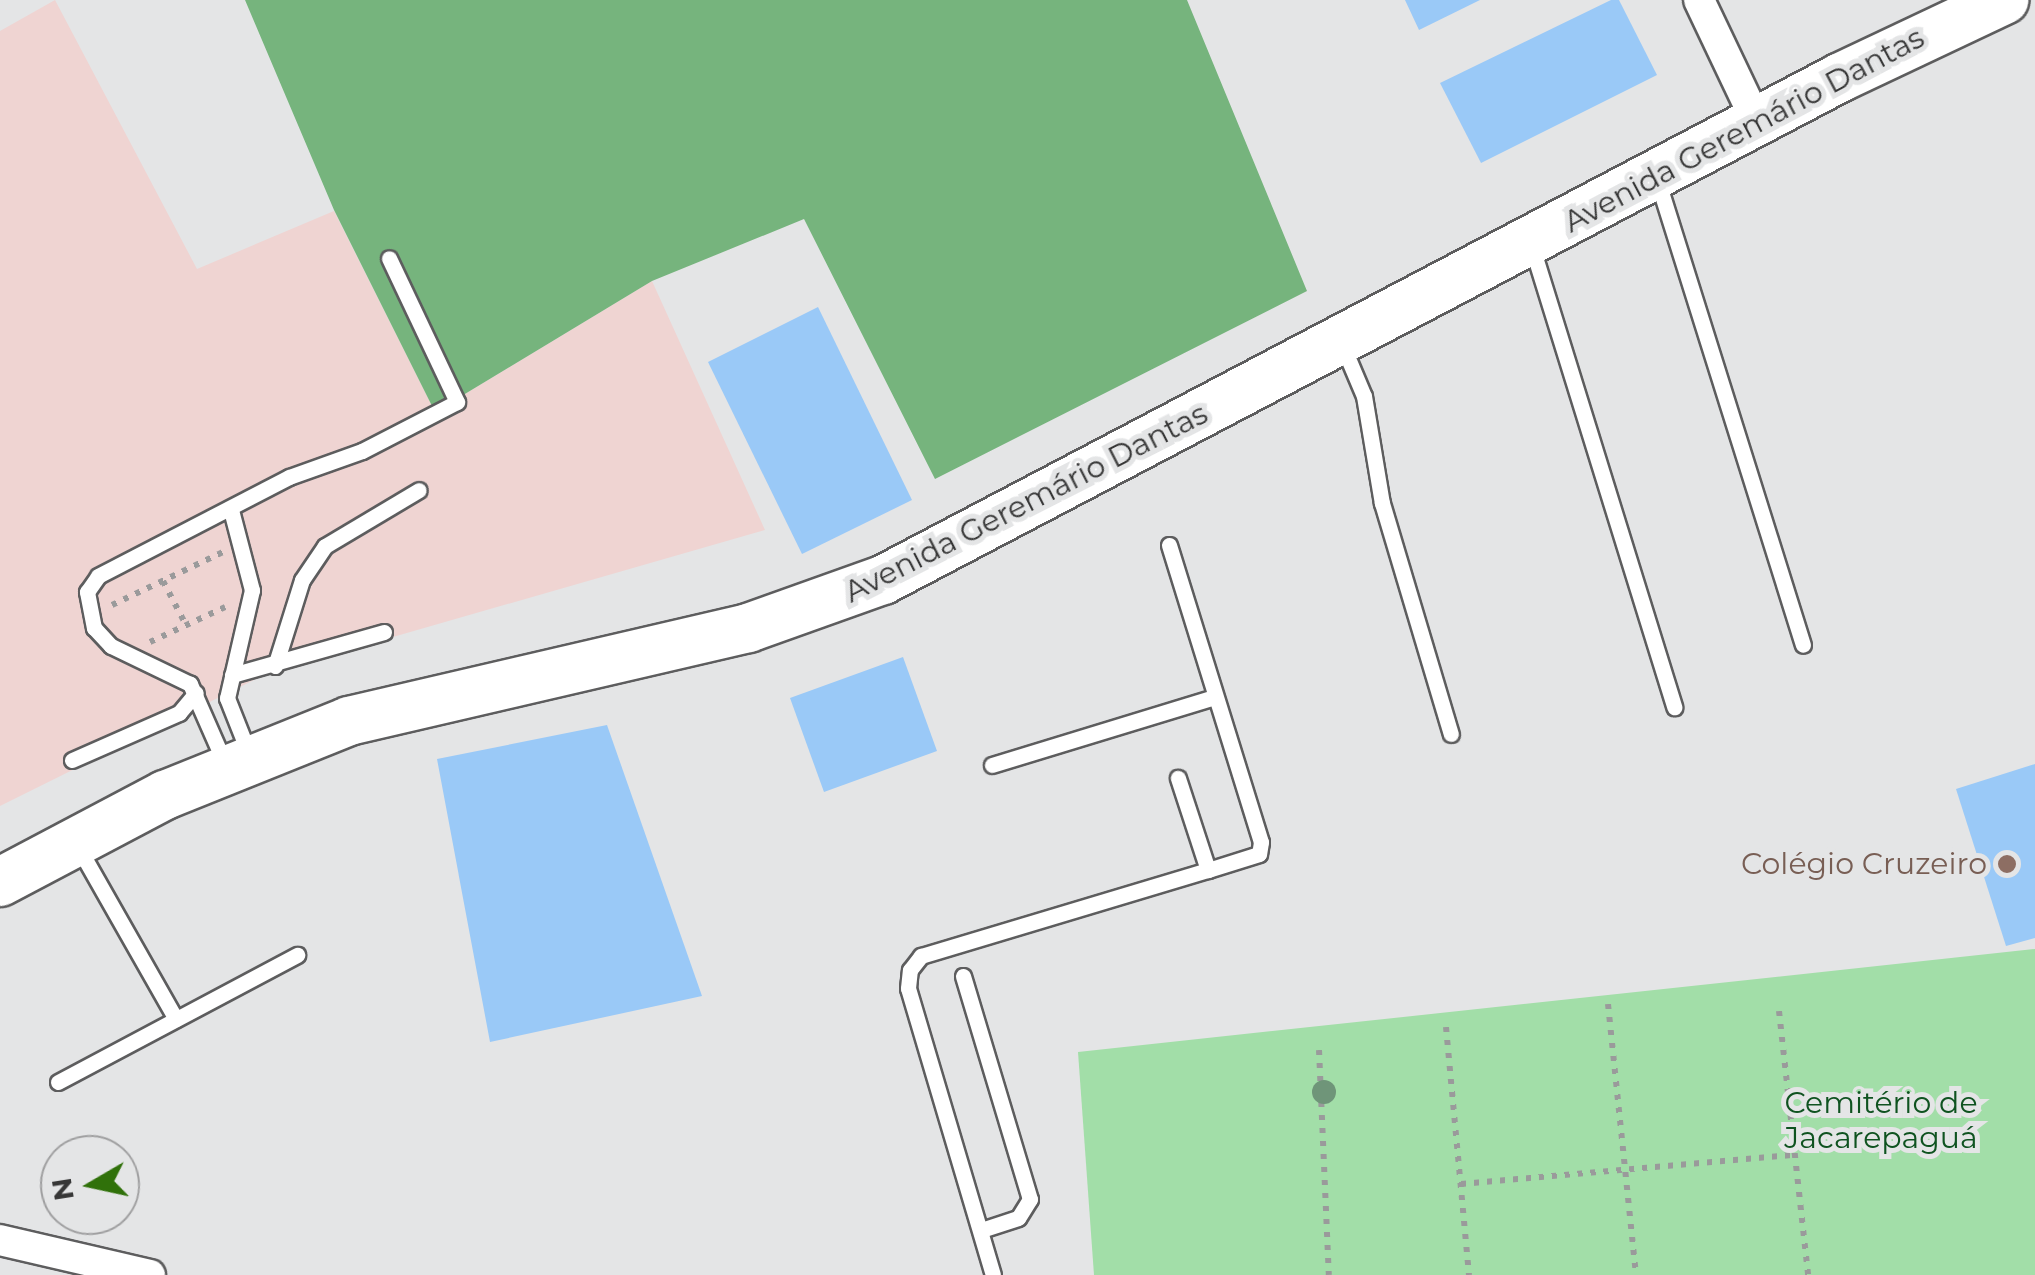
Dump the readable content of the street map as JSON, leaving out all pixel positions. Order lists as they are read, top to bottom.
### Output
{
  "streets": {
    "main road": ["Avenida Geremário Dantas"]
  },
  "parks": ["Cemitério de Jacarepaguá"],
  "places": ["Colégio Cruzeiro"],
  "north": "left"
}
